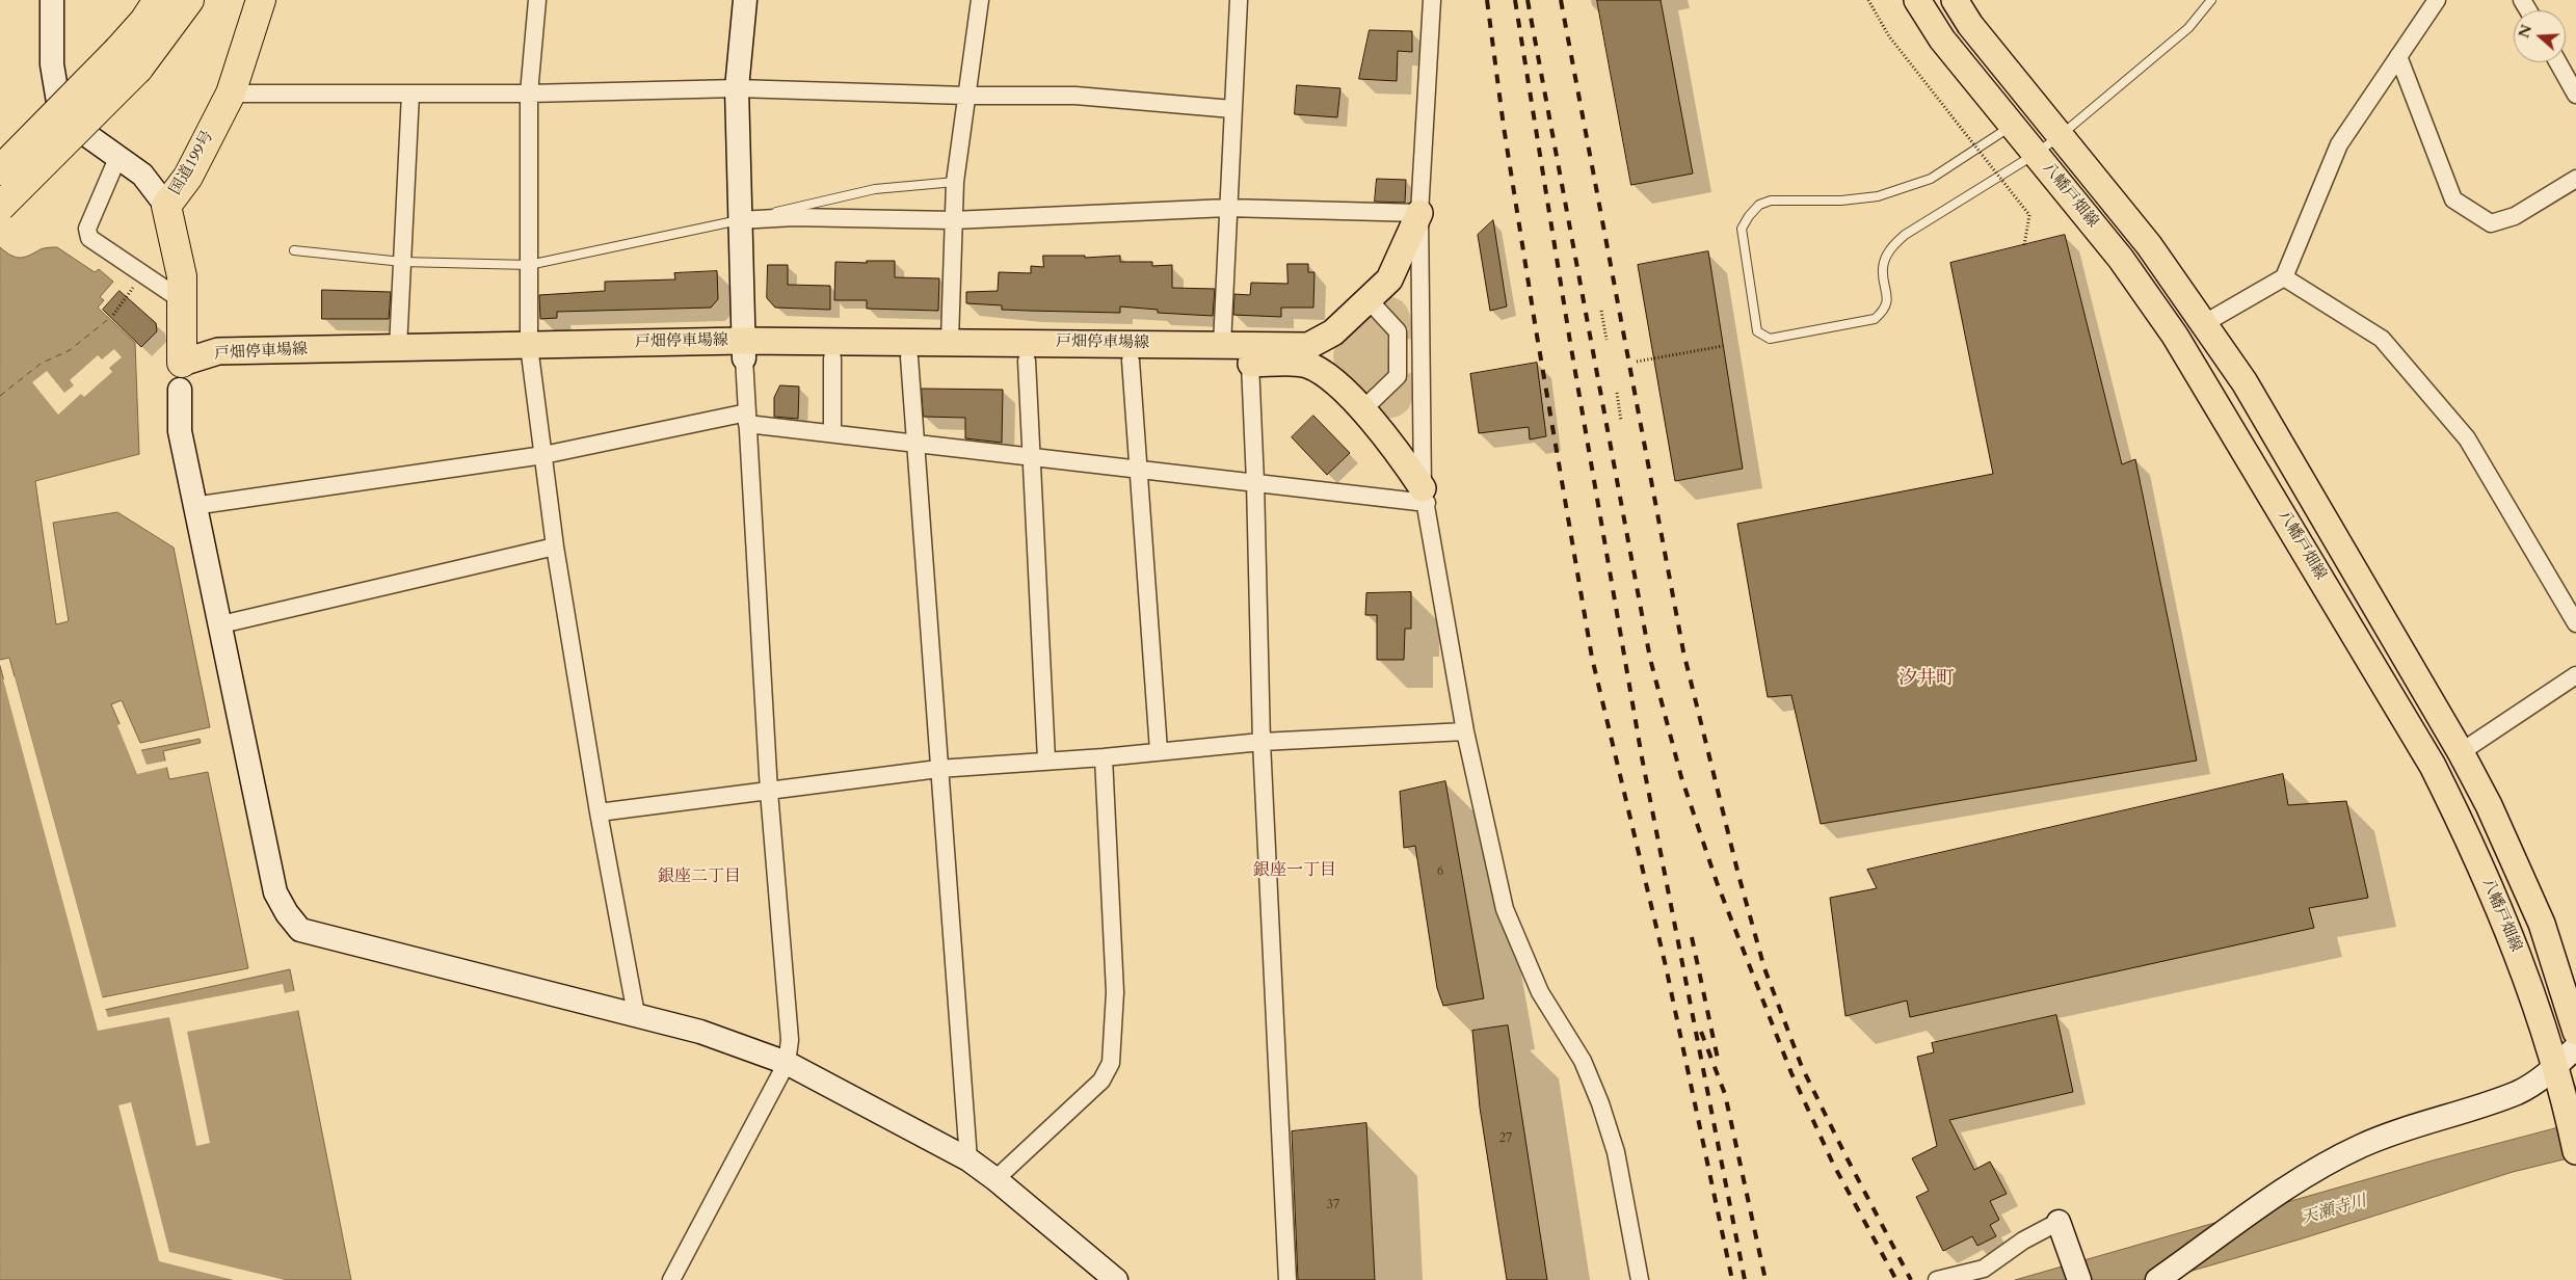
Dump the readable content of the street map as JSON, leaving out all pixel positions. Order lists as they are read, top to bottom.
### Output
{
  "streets": {
    "highway": ["国道199号"],
    "main road": ["八幡戸畑線", "戸畑停車場線"]
  },
  "crossings": [
    ["国道199号", "戸畑停車場線"]
  ],
  "districts": ["汐井町", "銀座一丁目", "銀座二丁目"],
  "water": ["天瀬寺川"],
  "house_numbers": ["6", "27", "37"],
  "north": "left"
}
